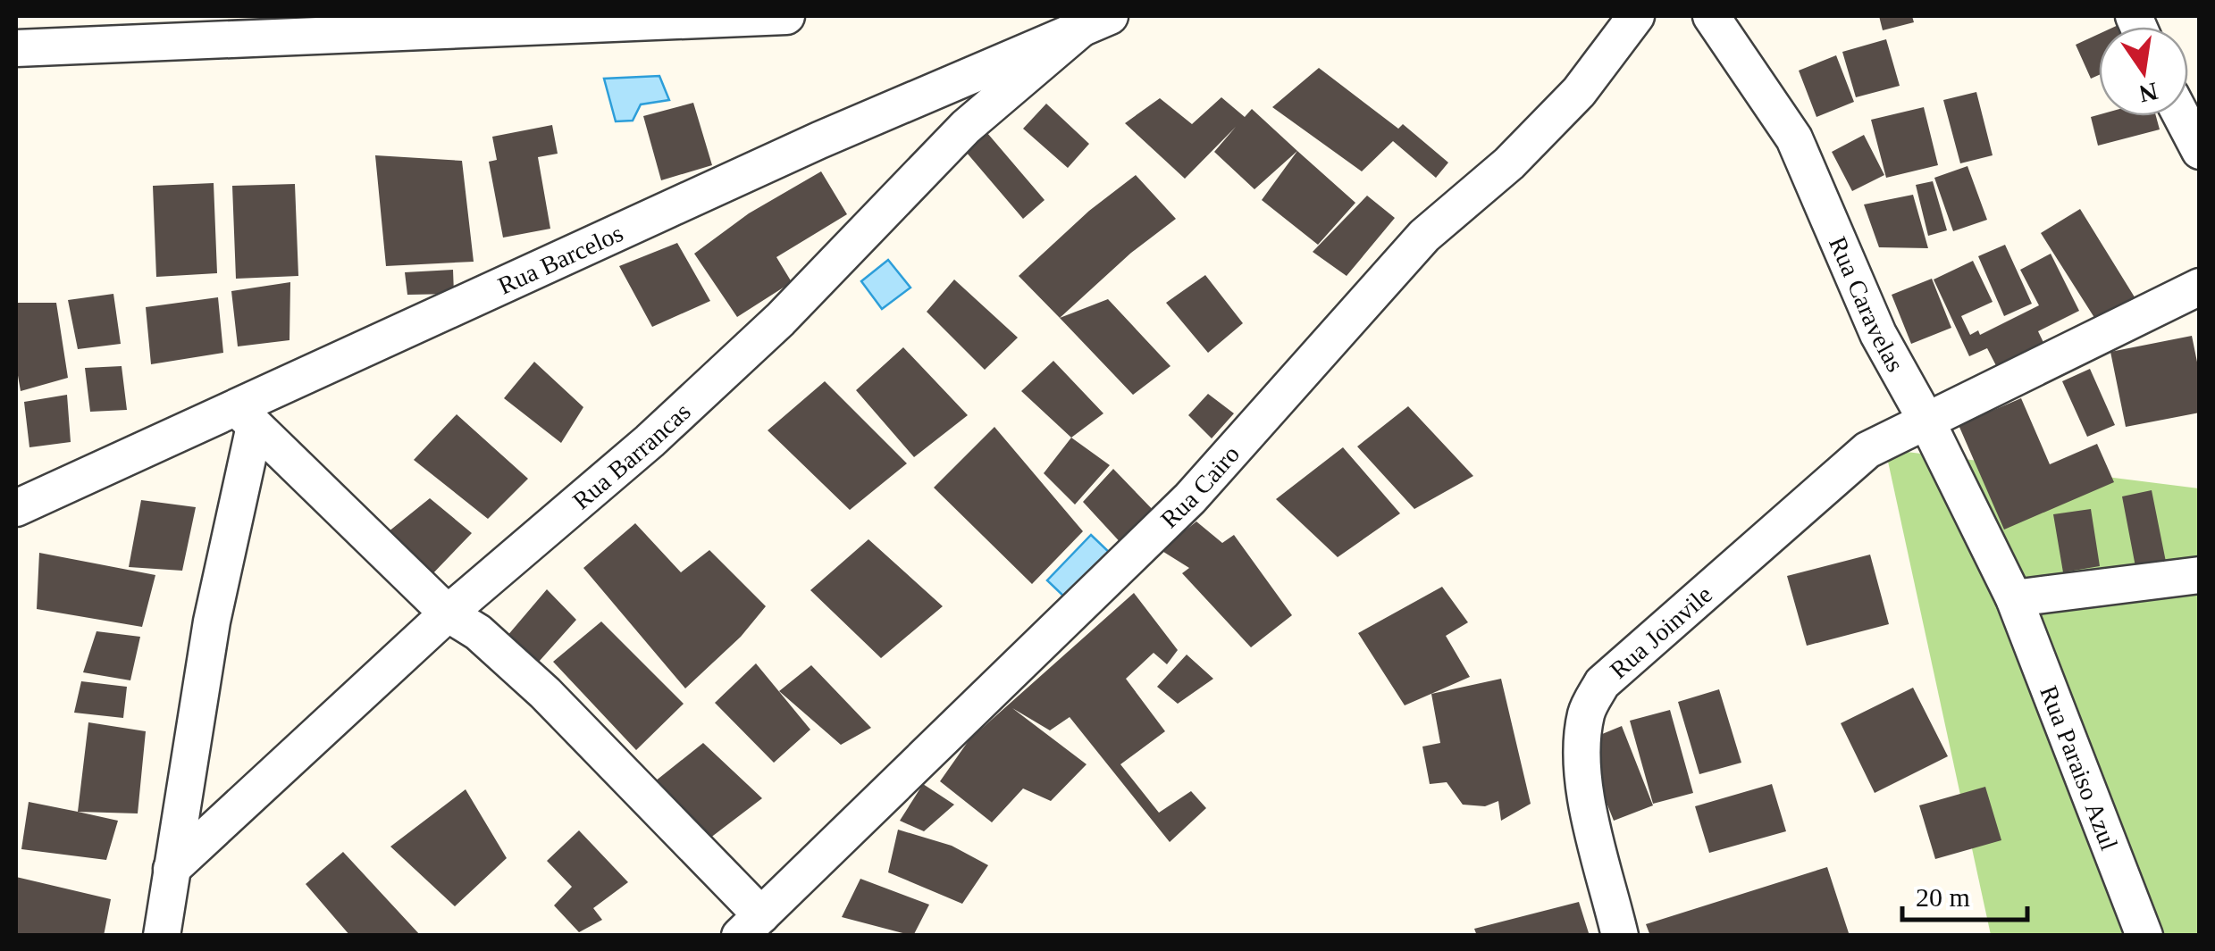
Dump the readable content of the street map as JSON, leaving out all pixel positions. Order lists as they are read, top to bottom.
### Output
{
  "streets": {
    "street": [
      "Rua Barcelos",
      "Rua Caravelas",
      "Rua Barrancas",
      "Rua Cairo",
      "Rua Joinvile",
      "Rua Paraiso Azul"
    ]
  },
  "crossings": [
    ["Rua Barcelos", "Rua Barrancas"],
    ["Rua Caravelas", "Rua Joinvile"],
    ["Rua Caravelas", "Rua Paraiso Azul"]
  ],
  "scale_bar": "20 m",
  "north": "bottom"
}
